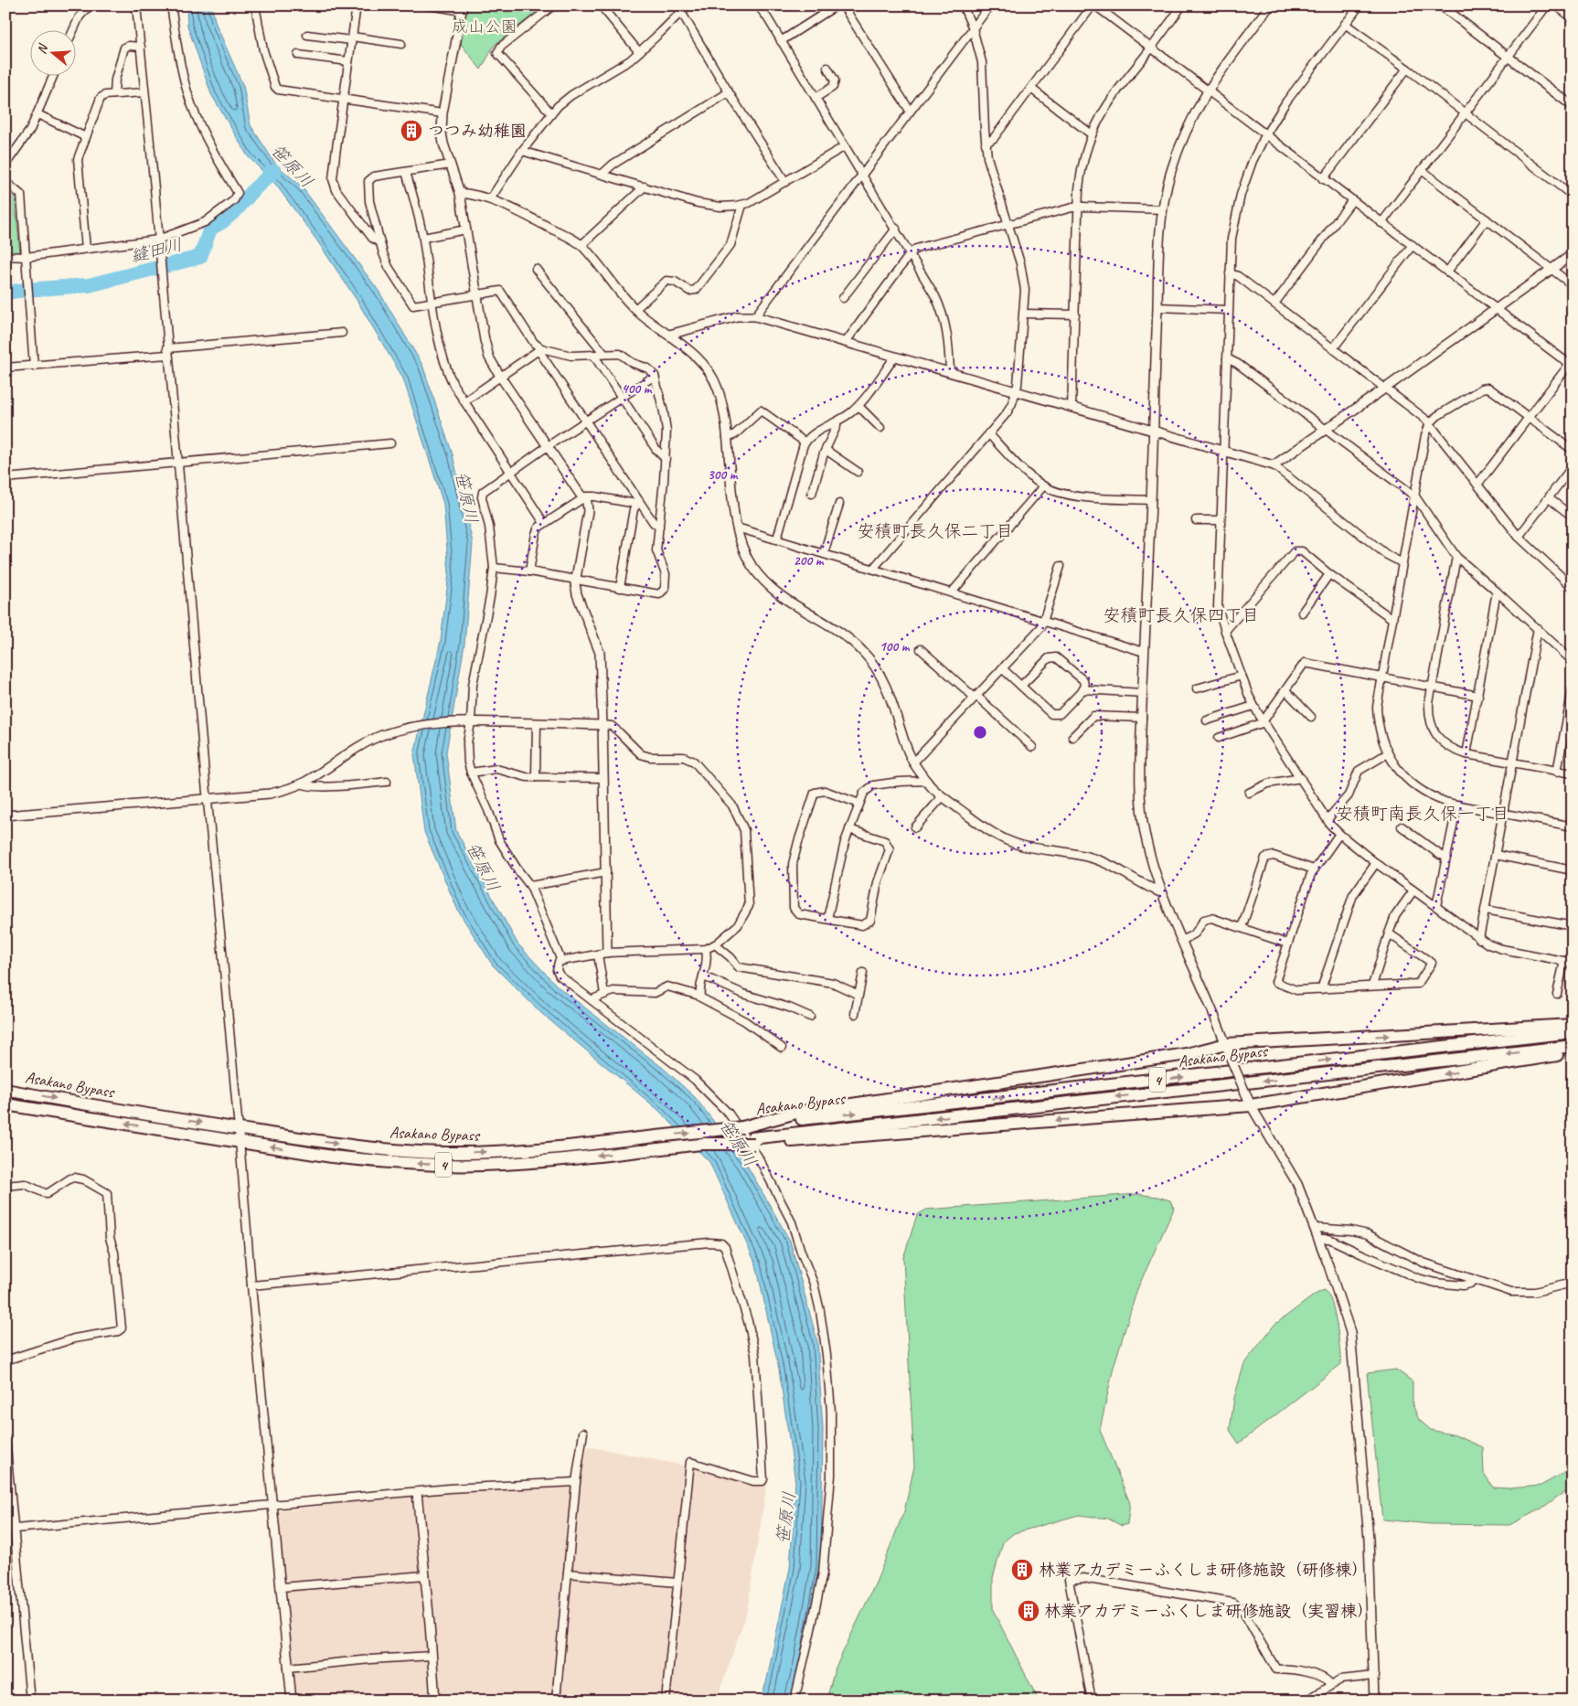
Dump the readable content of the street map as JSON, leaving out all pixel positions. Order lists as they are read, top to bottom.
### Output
{
  "streets": {
    "highway": ["Asakano Bypass", "4"]
  },
  "districts": ["安積町長久保二丁目", "安積町長久保四丁目", "安積町南長久保一丁目"],
  "water": ["笹原川", "縫田川"],
  "parks": ["成山公園"],
  "places": {
    "building": ["つつみ幼稚園", "林業アカデミーふくしま研修施設（研修棟）", "林業アカデミーふくしま研修施設（実習棟）"]
  },
  "north": "left",
  "rings": [
    "400 m",
    "300 m",
    "200 m",
    "100 m"
  ]
}
